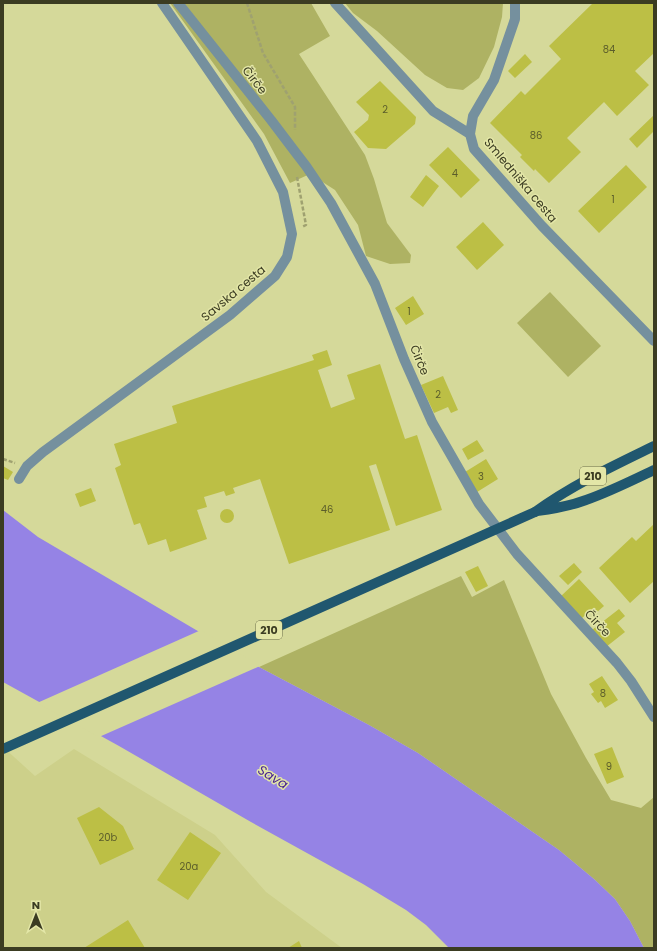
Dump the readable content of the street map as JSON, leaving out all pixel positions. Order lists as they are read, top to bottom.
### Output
{
  "streets": {
    "main road": ["210"],
    "street": ["Čirče", "Smledniška cesta", "Savska cesta"]
  },
  "water": ["Sava"],
  "house_numbers": [
    "84",
    "2",
    "86",
    "4",
    "1",
    "1",
    "2",
    "3",
    "46",
    "8",
    "9",
    "20b",
    "20a"
  ],
  "north": "top"
}
